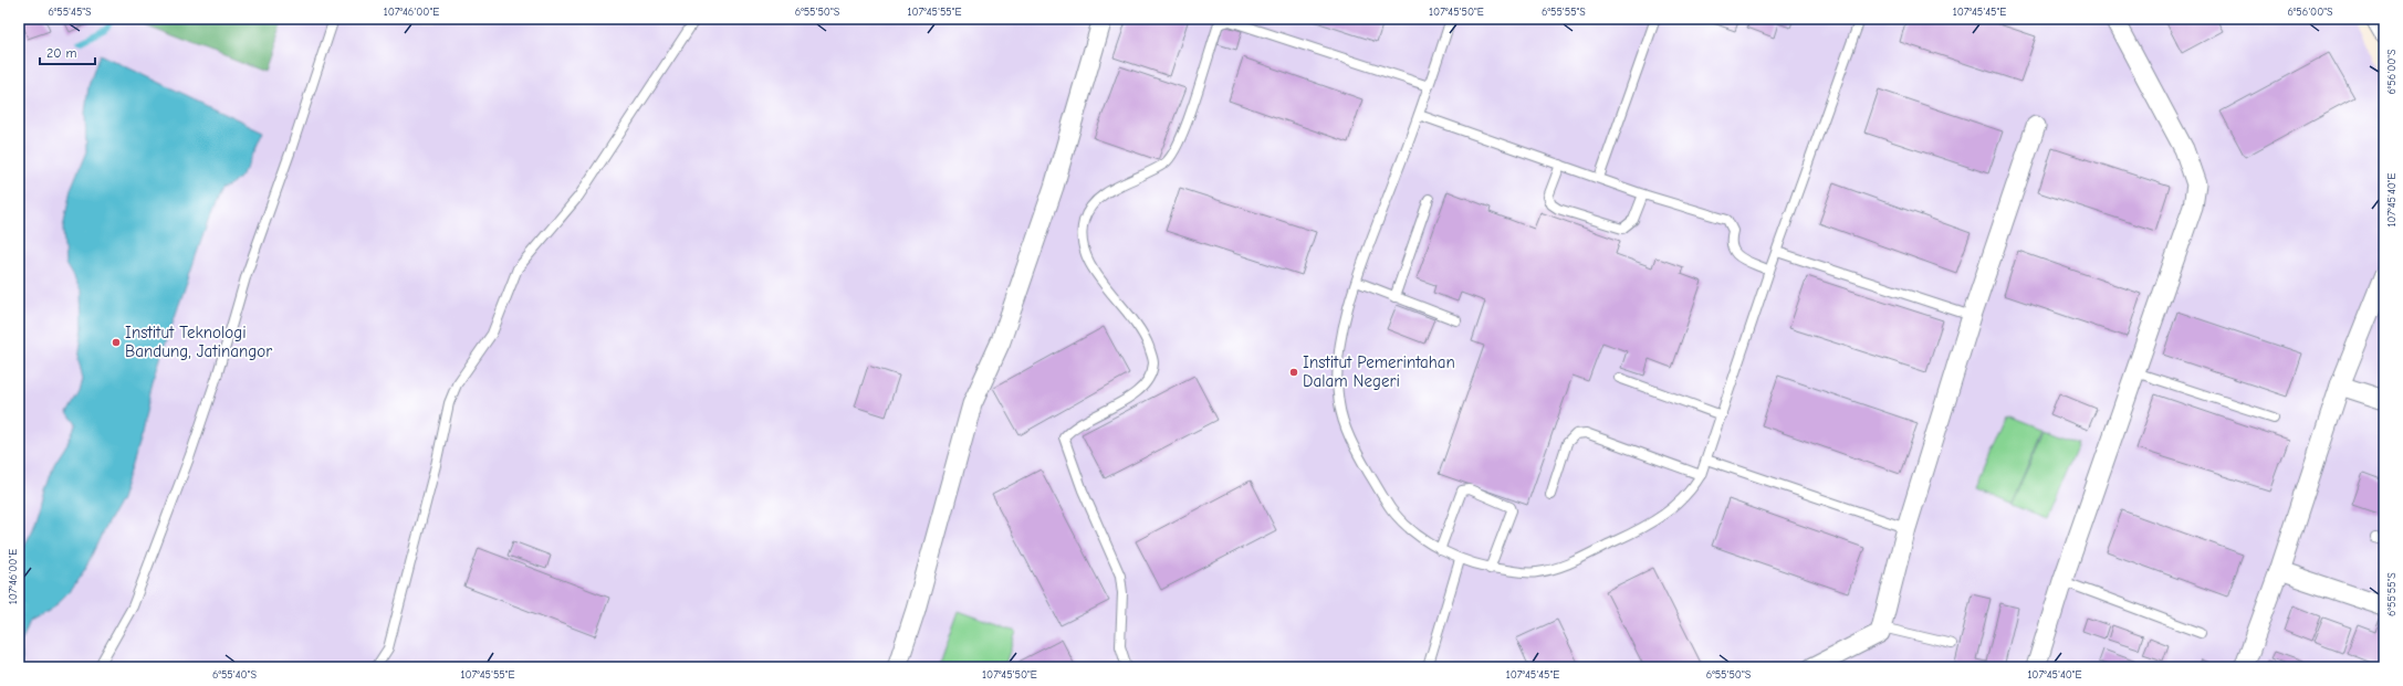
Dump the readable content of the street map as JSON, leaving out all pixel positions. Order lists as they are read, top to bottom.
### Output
{
  "places": ["Institut Teknologi Bandung, Jatinangor", "Institut Pemerintahan Dalam Negeri"],
  "scale_bar": "20 m",
  "coordinates": [
    "6°55'45\"S",
    "107°46'00\"E",
    "6°55'50\"S",
    "107°45'55\"E",
    "107°45'50\"E",
    "6°55'55\"S",
    "107°45'45\"E",
    "6°56'00\"S",
    "107°45'40\"E",
    "6°55'40\"S"
  ]
}
